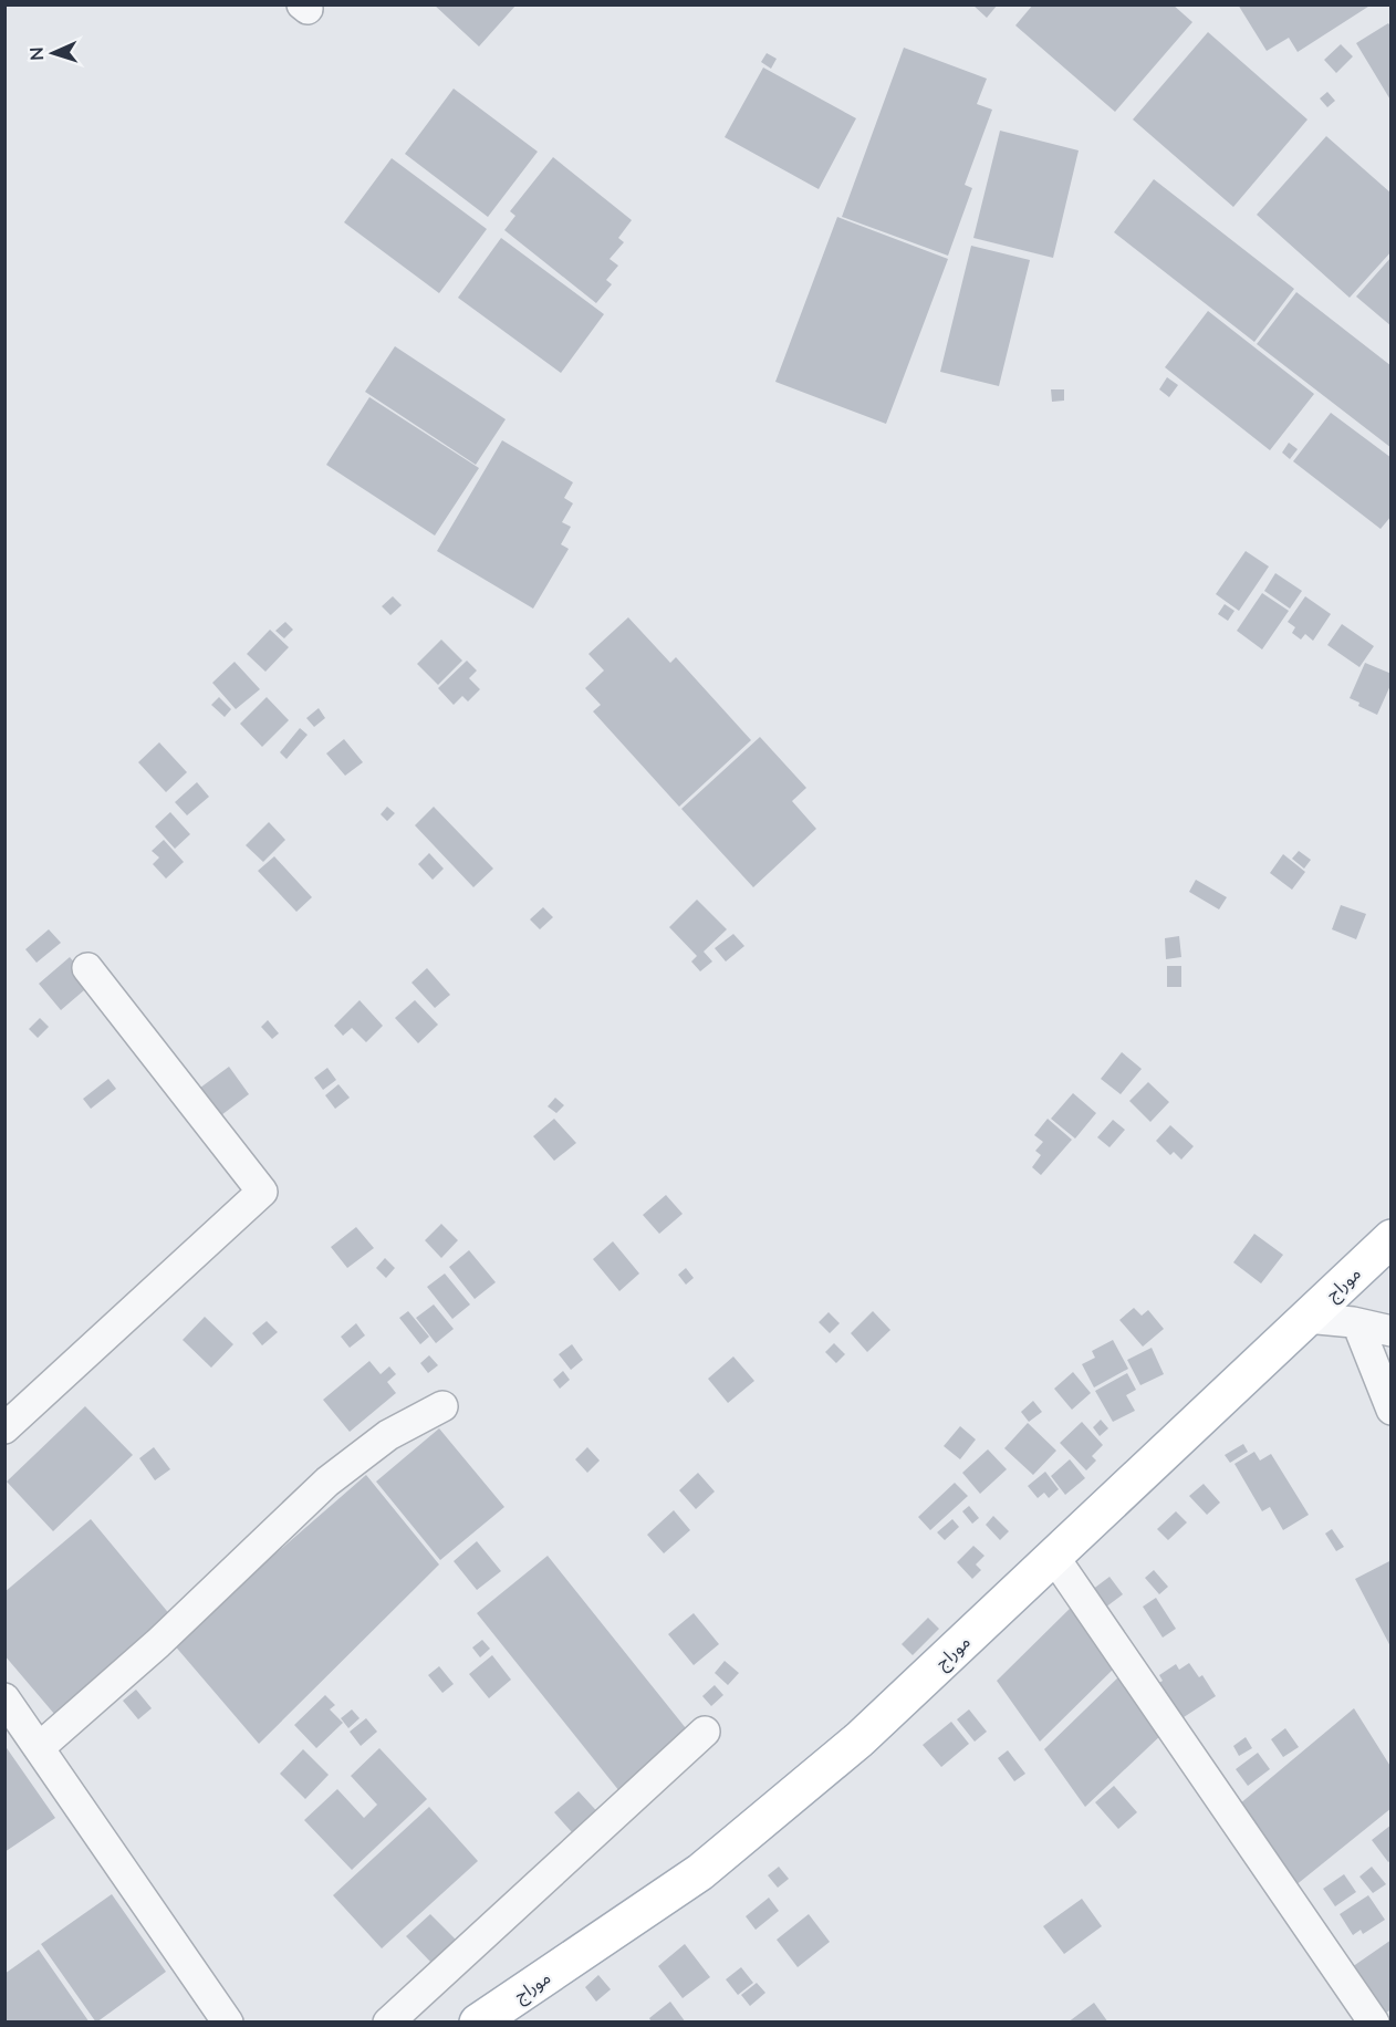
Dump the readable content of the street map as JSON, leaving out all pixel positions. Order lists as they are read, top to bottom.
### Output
{
  "streets": {
    "main road": ["موراج"]
  },
  "north": "left"
}
